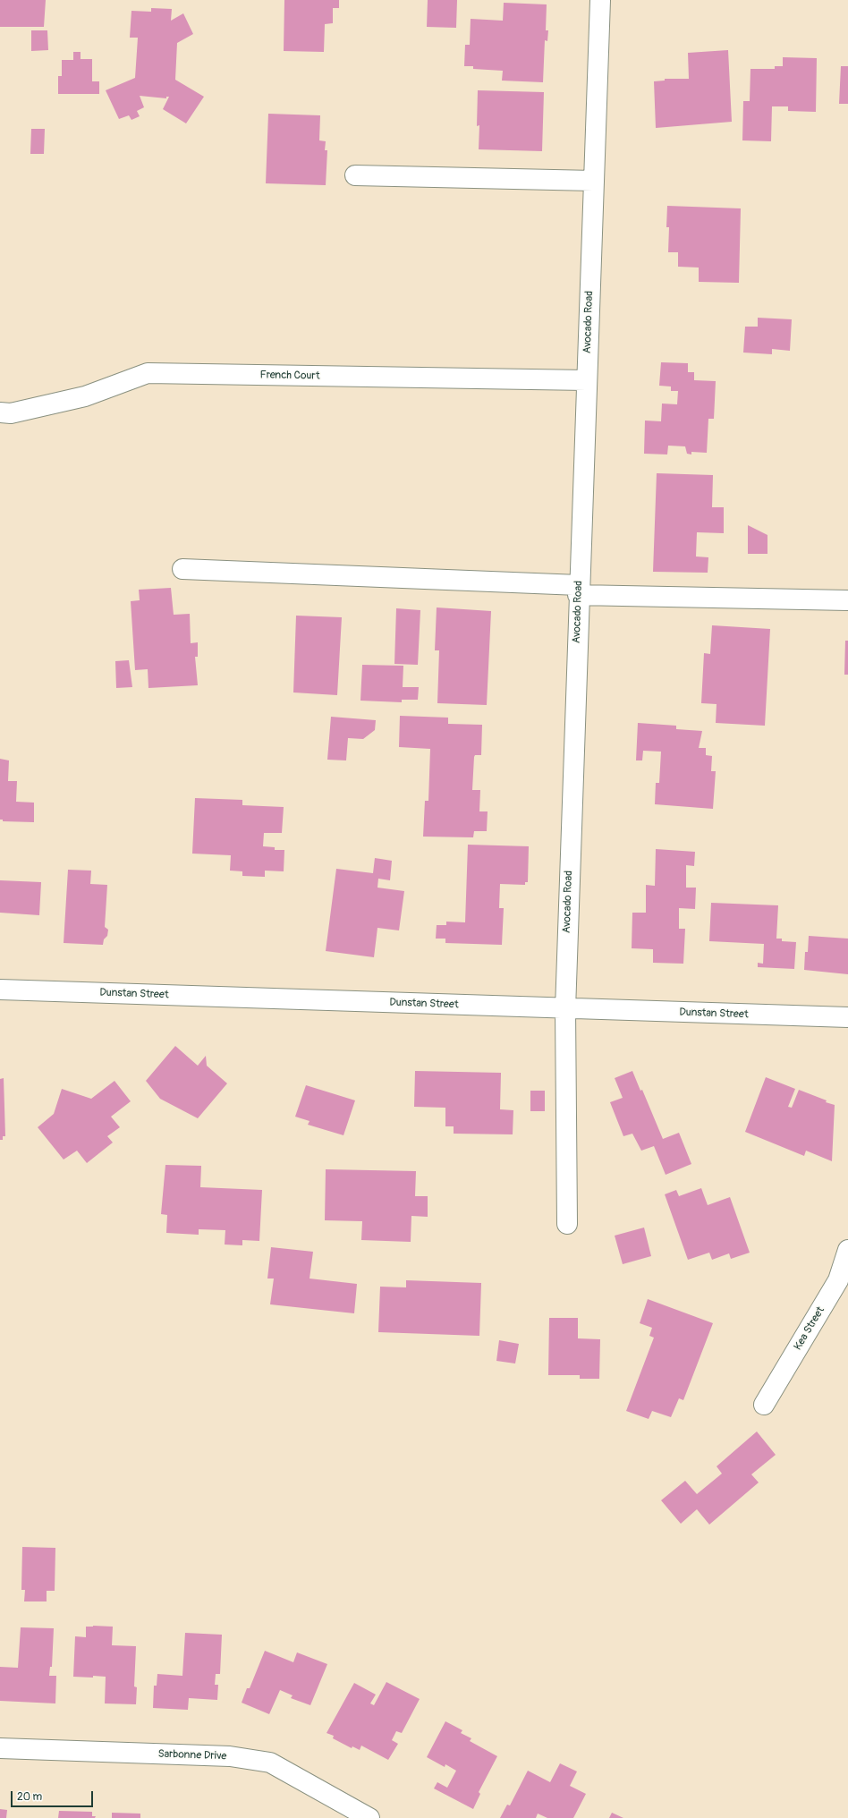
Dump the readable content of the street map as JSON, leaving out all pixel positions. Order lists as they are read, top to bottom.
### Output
{
  "streets": {
    "street": [
      "Avocado Road",
      "French Court",
      "Dunstan Street",
      "Kea Street",
      "Sarbonne Drive"
    ]
  },
  "crossings": [
    ["Avocado Road", "French Court"],
    ["Avocado Road", "Dunstan Street"]
  ],
  "scale_bar": "20 m"
}
